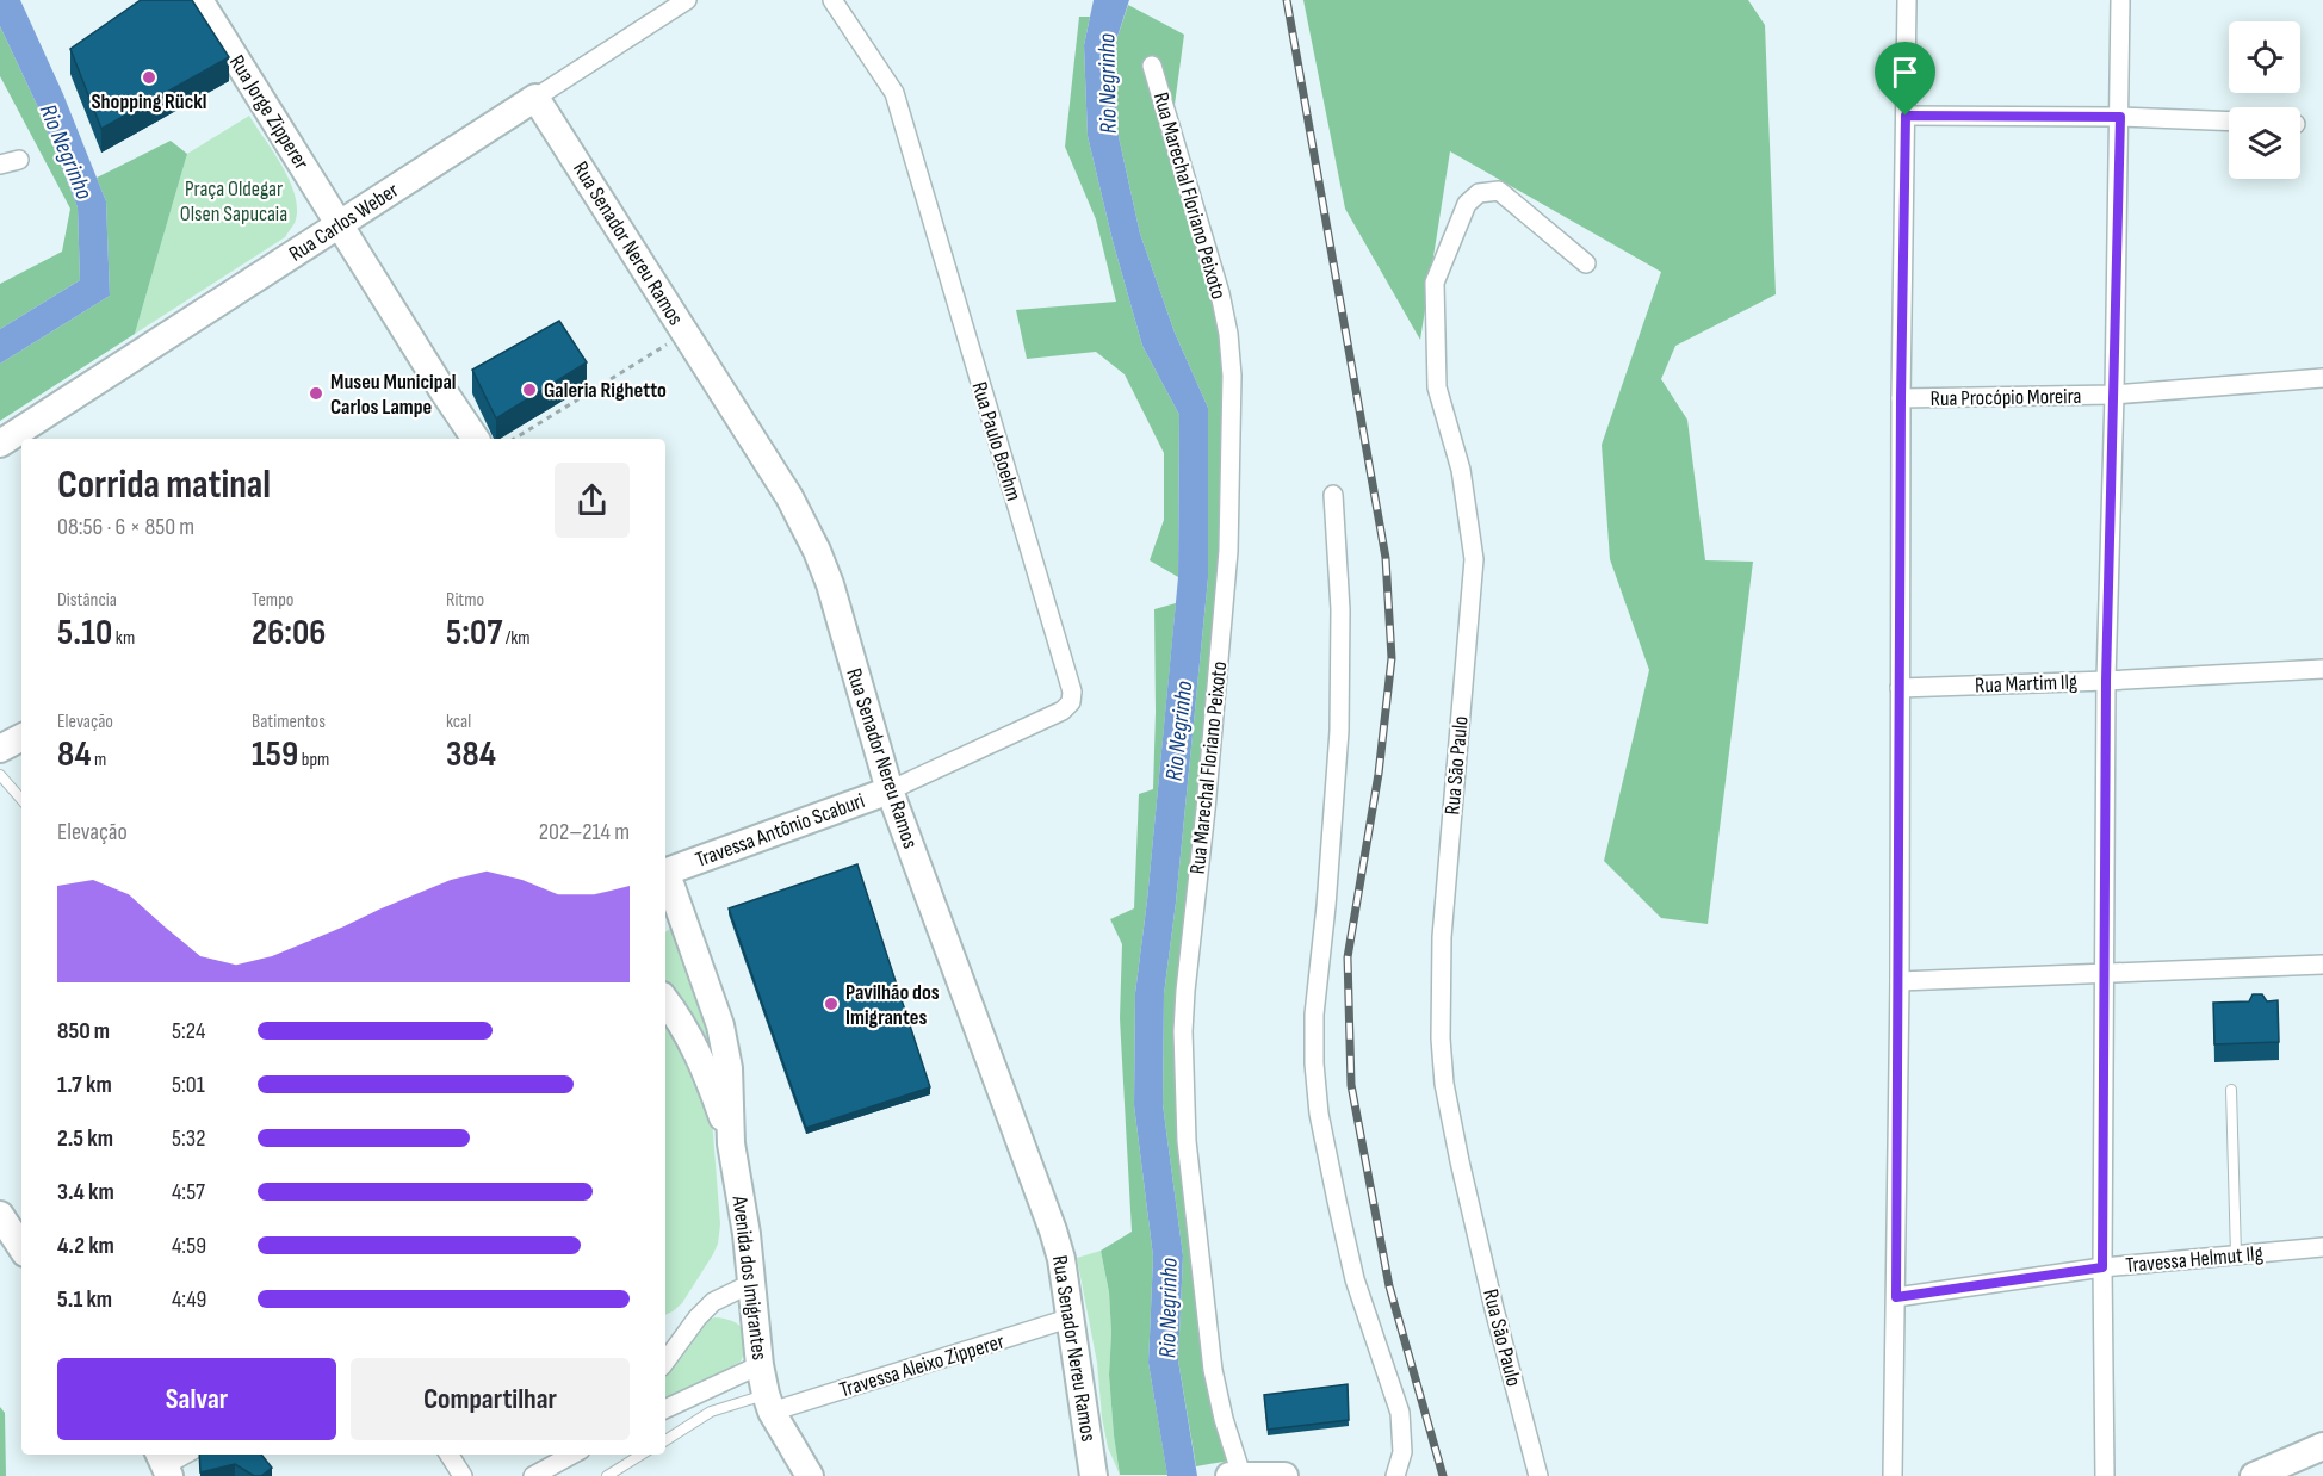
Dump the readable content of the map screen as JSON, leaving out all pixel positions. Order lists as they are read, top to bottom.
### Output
{
  "streets": {
    "street": [
      "Rua Jorge Zipperer",
      "Rua Marechal Floriano Peixoto",
      "Rua Carlos Weber",
      "Rua Senador Nereu Ramos",
      "Rua Procópio Moreira",
      "Rua Paulo Boehm",
      "Rua Martim Ilg",
      "Rua São Paulo",
      "Travessa Antônio Scaburi",
      "Travessa Helmut Ilg",
      "Avenida dos Imigrantes",
      "Travessa Aleixo Zipperer"
    ]
  },
  "crossings": [
    ["Rua Jorge Zipperer", "Rua Carlos Weber"],
    ["Rua Carlos Weber", "Rua Senador Nereu Ramos"],
    ["Rua Senador Nereu Ramos", "Rua Paulo Boehm"],
    ["Rua Senador Nereu Ramos", "Travessa Antônio Scaburi"],
    ["Rua Senador Nereu Ramos", "Travessa Aleixo Zipperer"],
    ["Rua Paulo Boehm", "Travessa Antônio Scaburi"],
    ["Travessa Antônio Scaburi", "Avenida dos Imigrantes"],
    ["Avenida dos Imigrantes", "Travessa Aleixo Zipperer"]
  ],
  "water": ["Rio Negrinho"],
  "parks": ["Praça Oldegar Olsen Sapucaia"],
  "places": [
    "Shopping Rückl",
    "Galeria Righetto",
    "Museu Municipal Carlos Lampe",
    "Pavilhão dos Imigrantes"
  ],
  "page": {
    "heading": ["Corrida matinal", "08:56 · 6 × 850 m"],
    "stats": [
      ["Distância", "5.10 km"],
      ["Tempo", "26:06"],
      ["Ritmo", "5:07 /km"],
      ["Elevação", "84 m"],
      ["Batimentos", "159 bpm"],
      ["kcal", "384"]
    ],
    "chart": ["Elevação", "202–214 m"],
    "list": [
      {
        "name": "850 m",
        "note": "5:24"
      },
      {
        "name": "1.7 km",
        "note": "5:01"
      },
      {
        "name": "2.5 km",
        "note": "5:32"
      },
      {
        "name": "3.4 km",
        "note": "4:57"
      },
      {
        "name": "4.2 km",
        "note": "4:59"
      },
      {
        "name": "5.1 km",
        "note": "4:49"
      }
    ],
    "buttons": ["Salvar", "Compartilhar"]
  }
}
